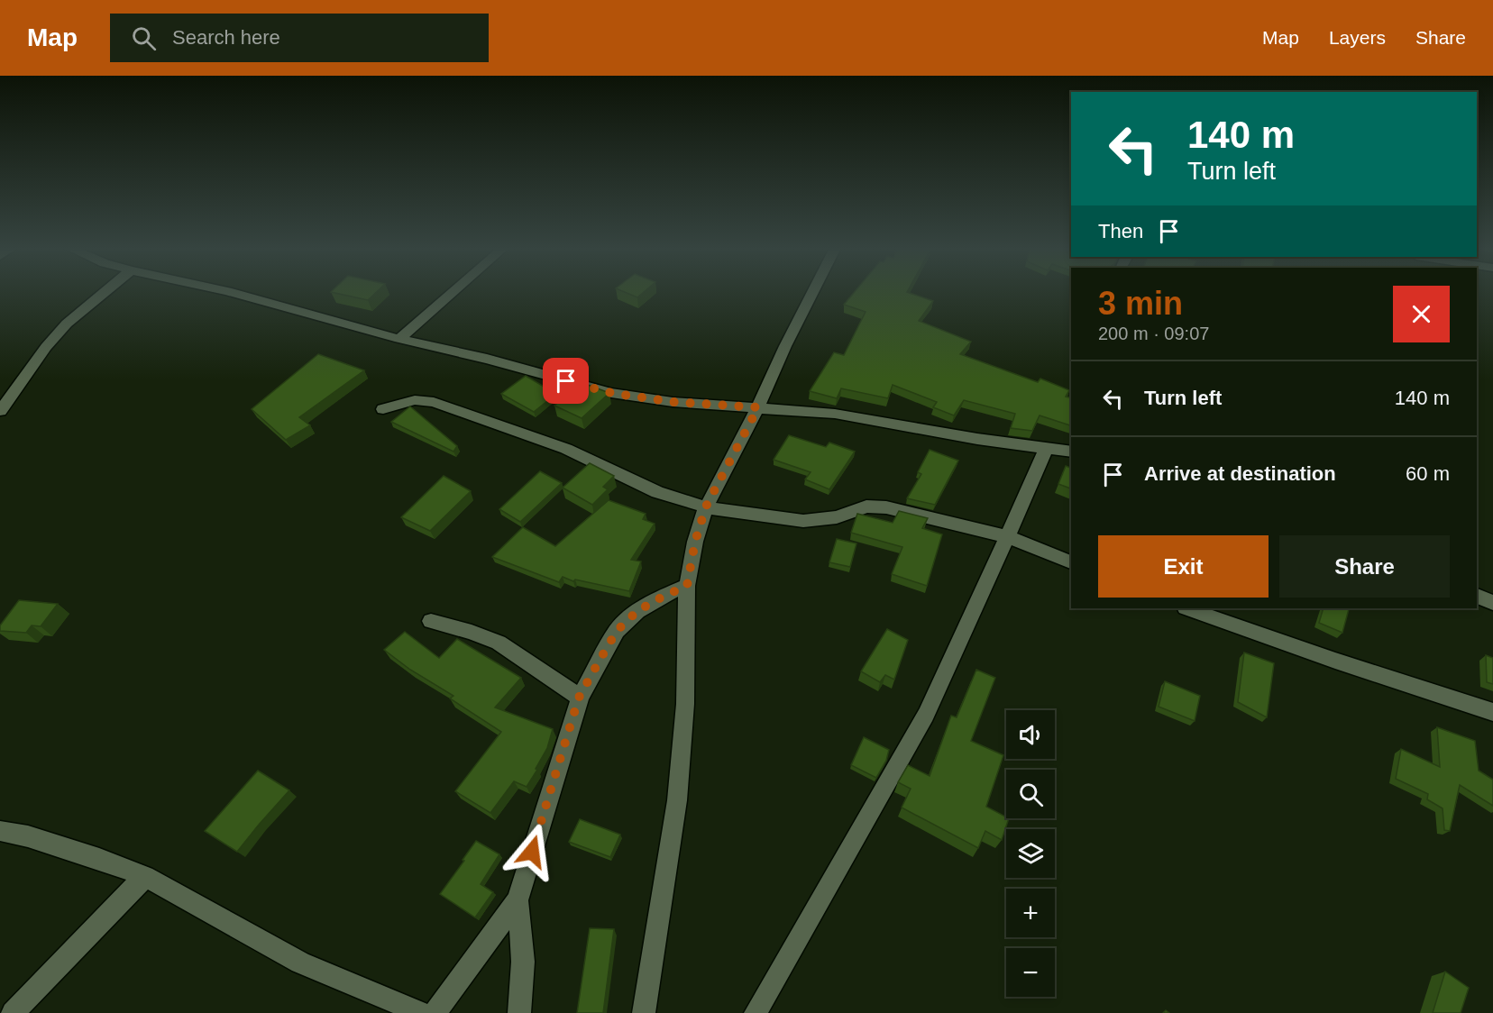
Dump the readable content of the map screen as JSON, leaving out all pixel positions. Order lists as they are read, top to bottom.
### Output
{
  "page": {
    "header": "Map",
    "search": "Search here",
    "nav": ["Map", "Layers", "Share"],
    "turn": ["140 m", "Turn left"],
    "then": "Then",
    "heading": ["3 min", "200 m · 09:07"],
    "list": [
      {
        "name": "Turn left",
        "value": "140 m"
      },
      {
        "name": "Arrive at destination",
        "value": "60 m"
      }
    ],
    "buttons": ["Exit", "Share"],
    "map_buttons": ["+", "−"]
  }
}
